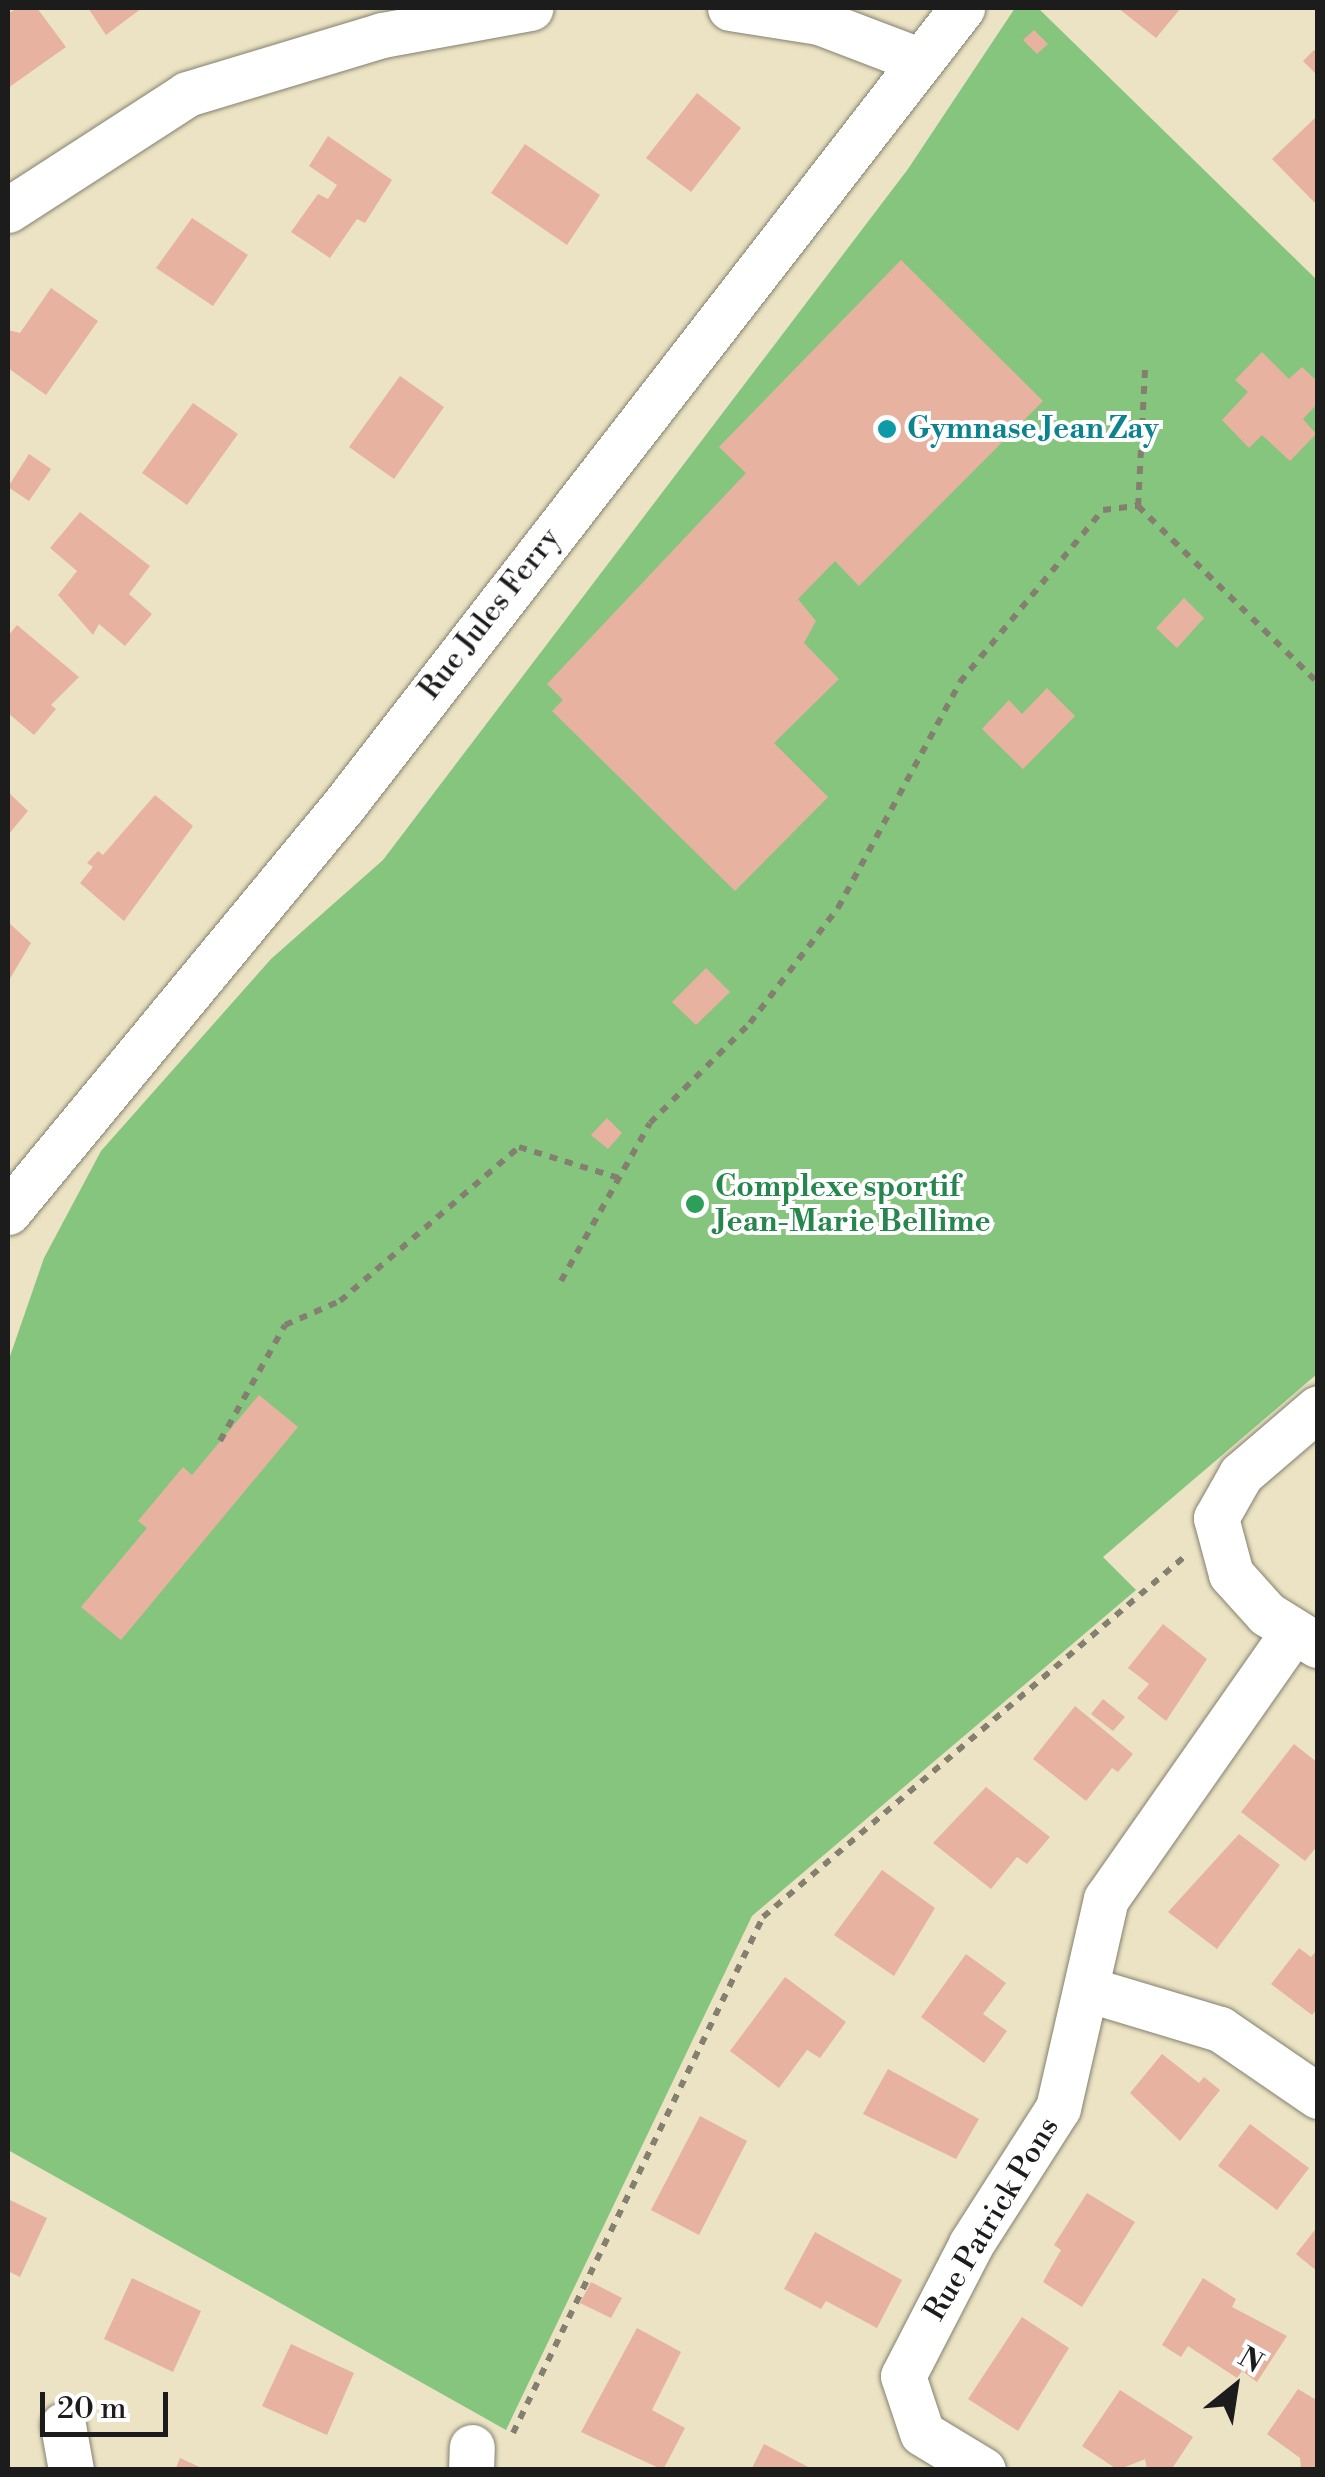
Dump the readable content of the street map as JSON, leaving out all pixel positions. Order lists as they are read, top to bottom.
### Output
{
  "streets": {
    "street": ["Rue Jules Ferry", "Rue Patrick Pons"]
  },
  "places": ["Gymnase Jean Zay", "Complexe sportif Jean-Marie Bellime"],
  "scale_bar": "20 m",
  "north": "top right"
}
